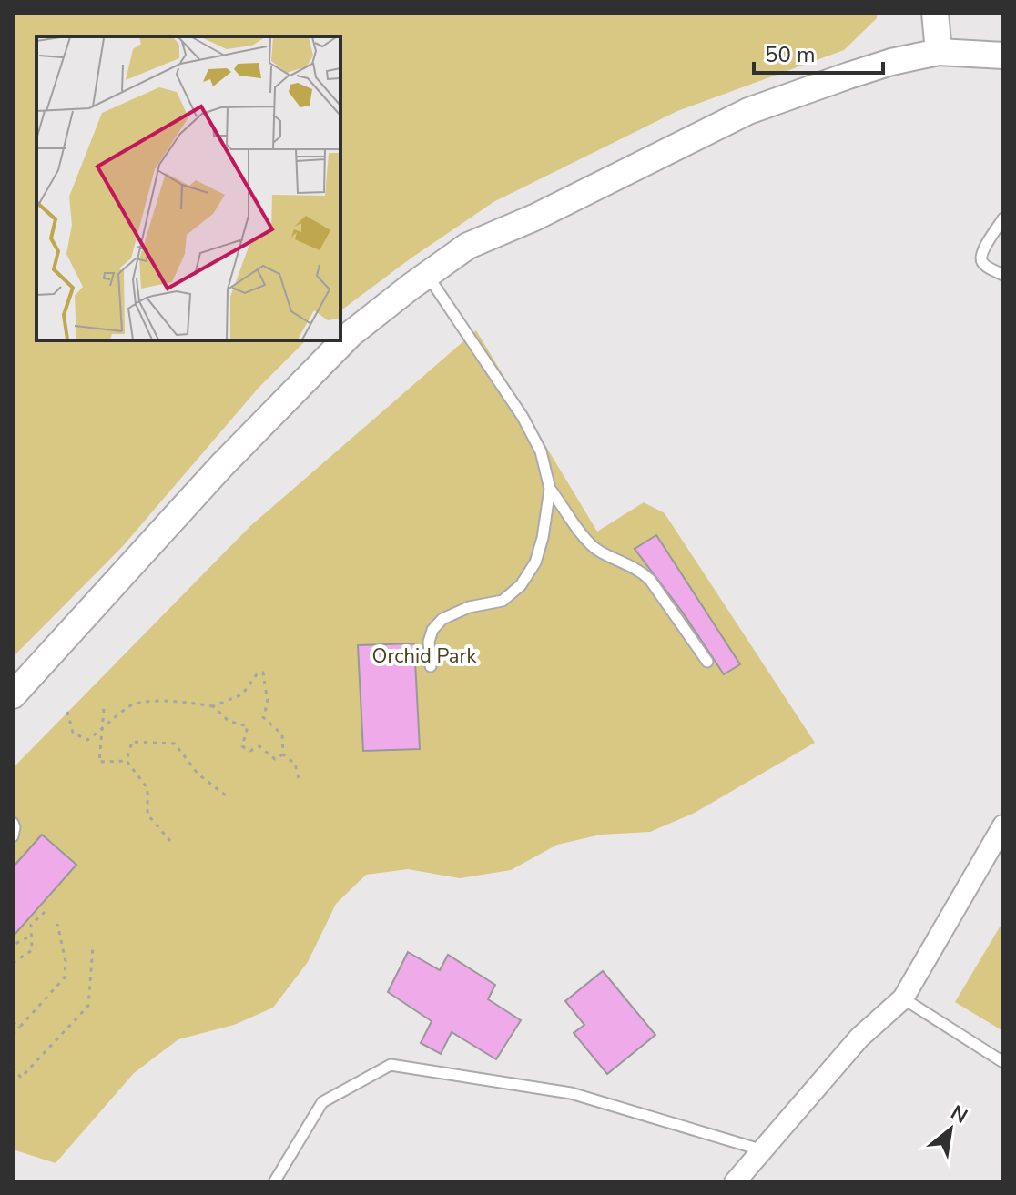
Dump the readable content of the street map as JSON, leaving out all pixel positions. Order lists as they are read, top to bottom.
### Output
{
  "parks": ["Orchid Park"],
  "scale_bar": "50 m",
  "north": "top right"
}
